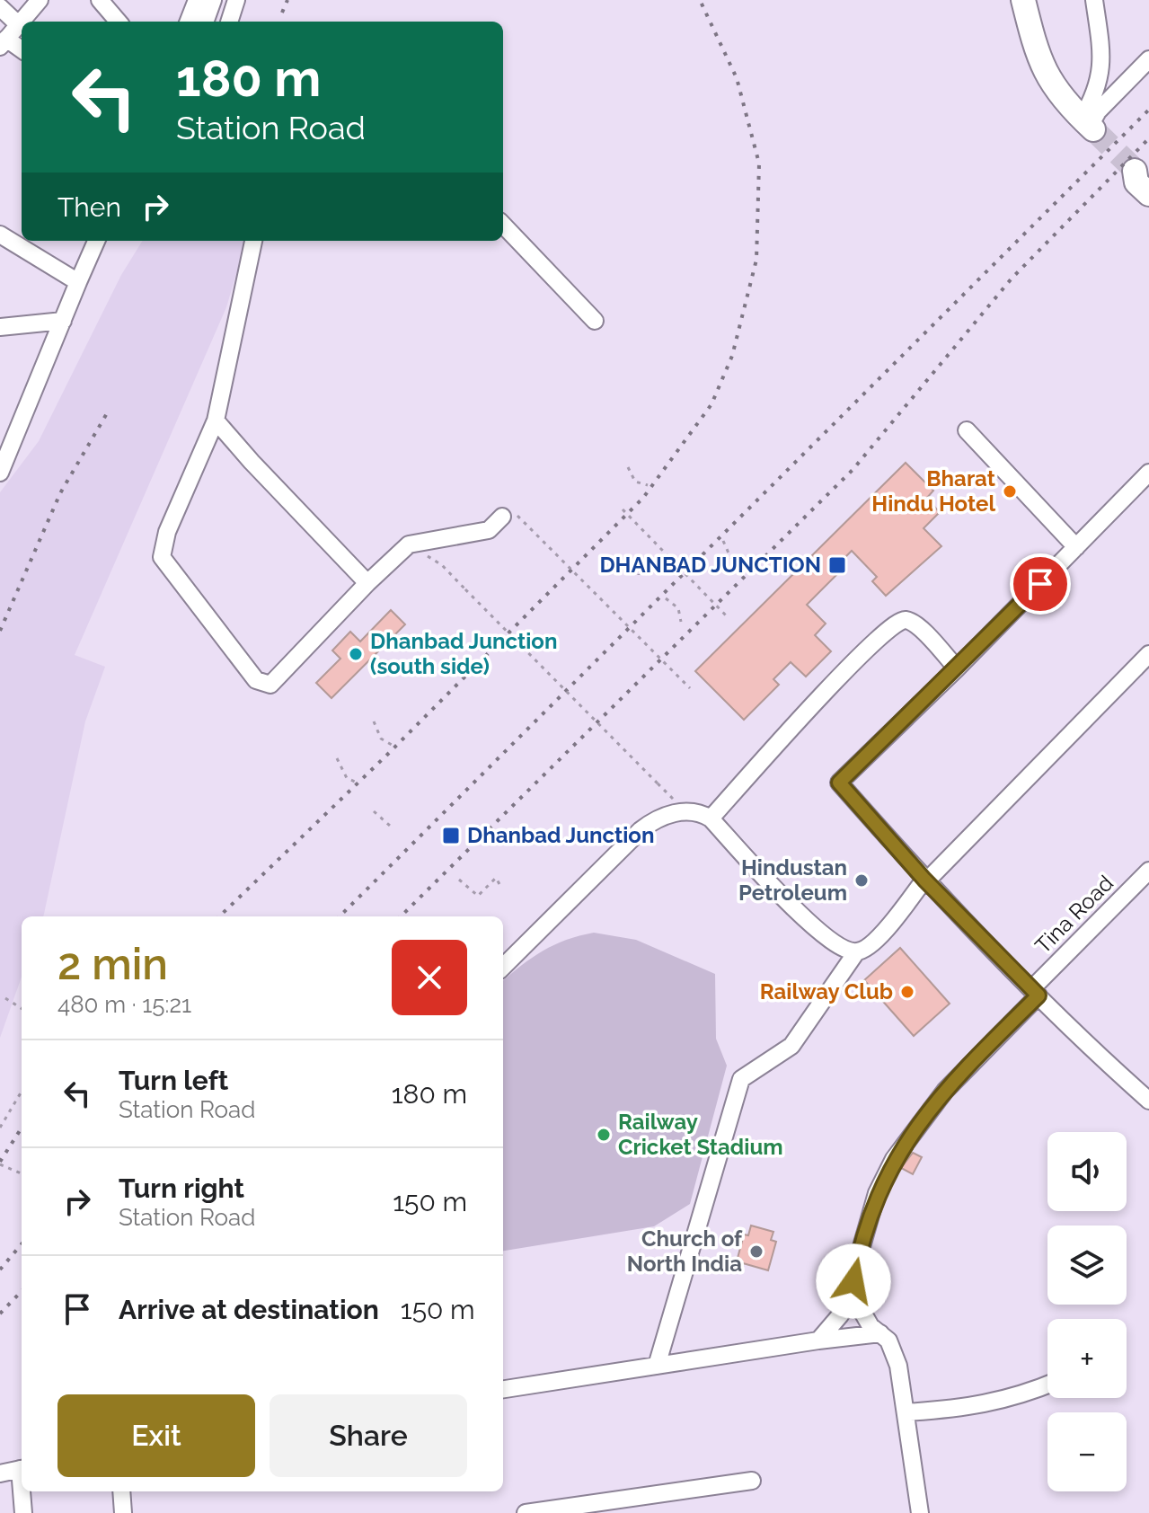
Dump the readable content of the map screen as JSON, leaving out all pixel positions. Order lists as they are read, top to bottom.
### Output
{
  "streets": {
    "street": ["Tina Road"]
  },
  "places": {
    "other": [
      "Bharat Hindu Hotel",
      "Dhanbad Junction (south side)",
      "Hindustan Petroleum",
      "Railway Club",
      "Railway Cricket Stadium",
      "Church of North India"
    ],
    "transit": ["DHANBAD JUNCTION", "Dhanbad Junction"]
  },
  "page": {
    "turn": ["180 m", "Station Road"],
    "then": "Then",
    "heading": ["2 min", "480 m · 15:21"],
    "list": [
      {
        "name": "Turn left",
        "note": "Station Road",
        "value": "180 m"
      },
      {
        "name": "Turn right",
        "note": "Station Road",
        "value": "150 m"
      },
      {
        "name": "Arrive at destination",
        "value": "150 m"
      }
    ],
    "map_buttons": ["+", "−"],
    "buttons": ["Exit", "Share"]
  }
}
